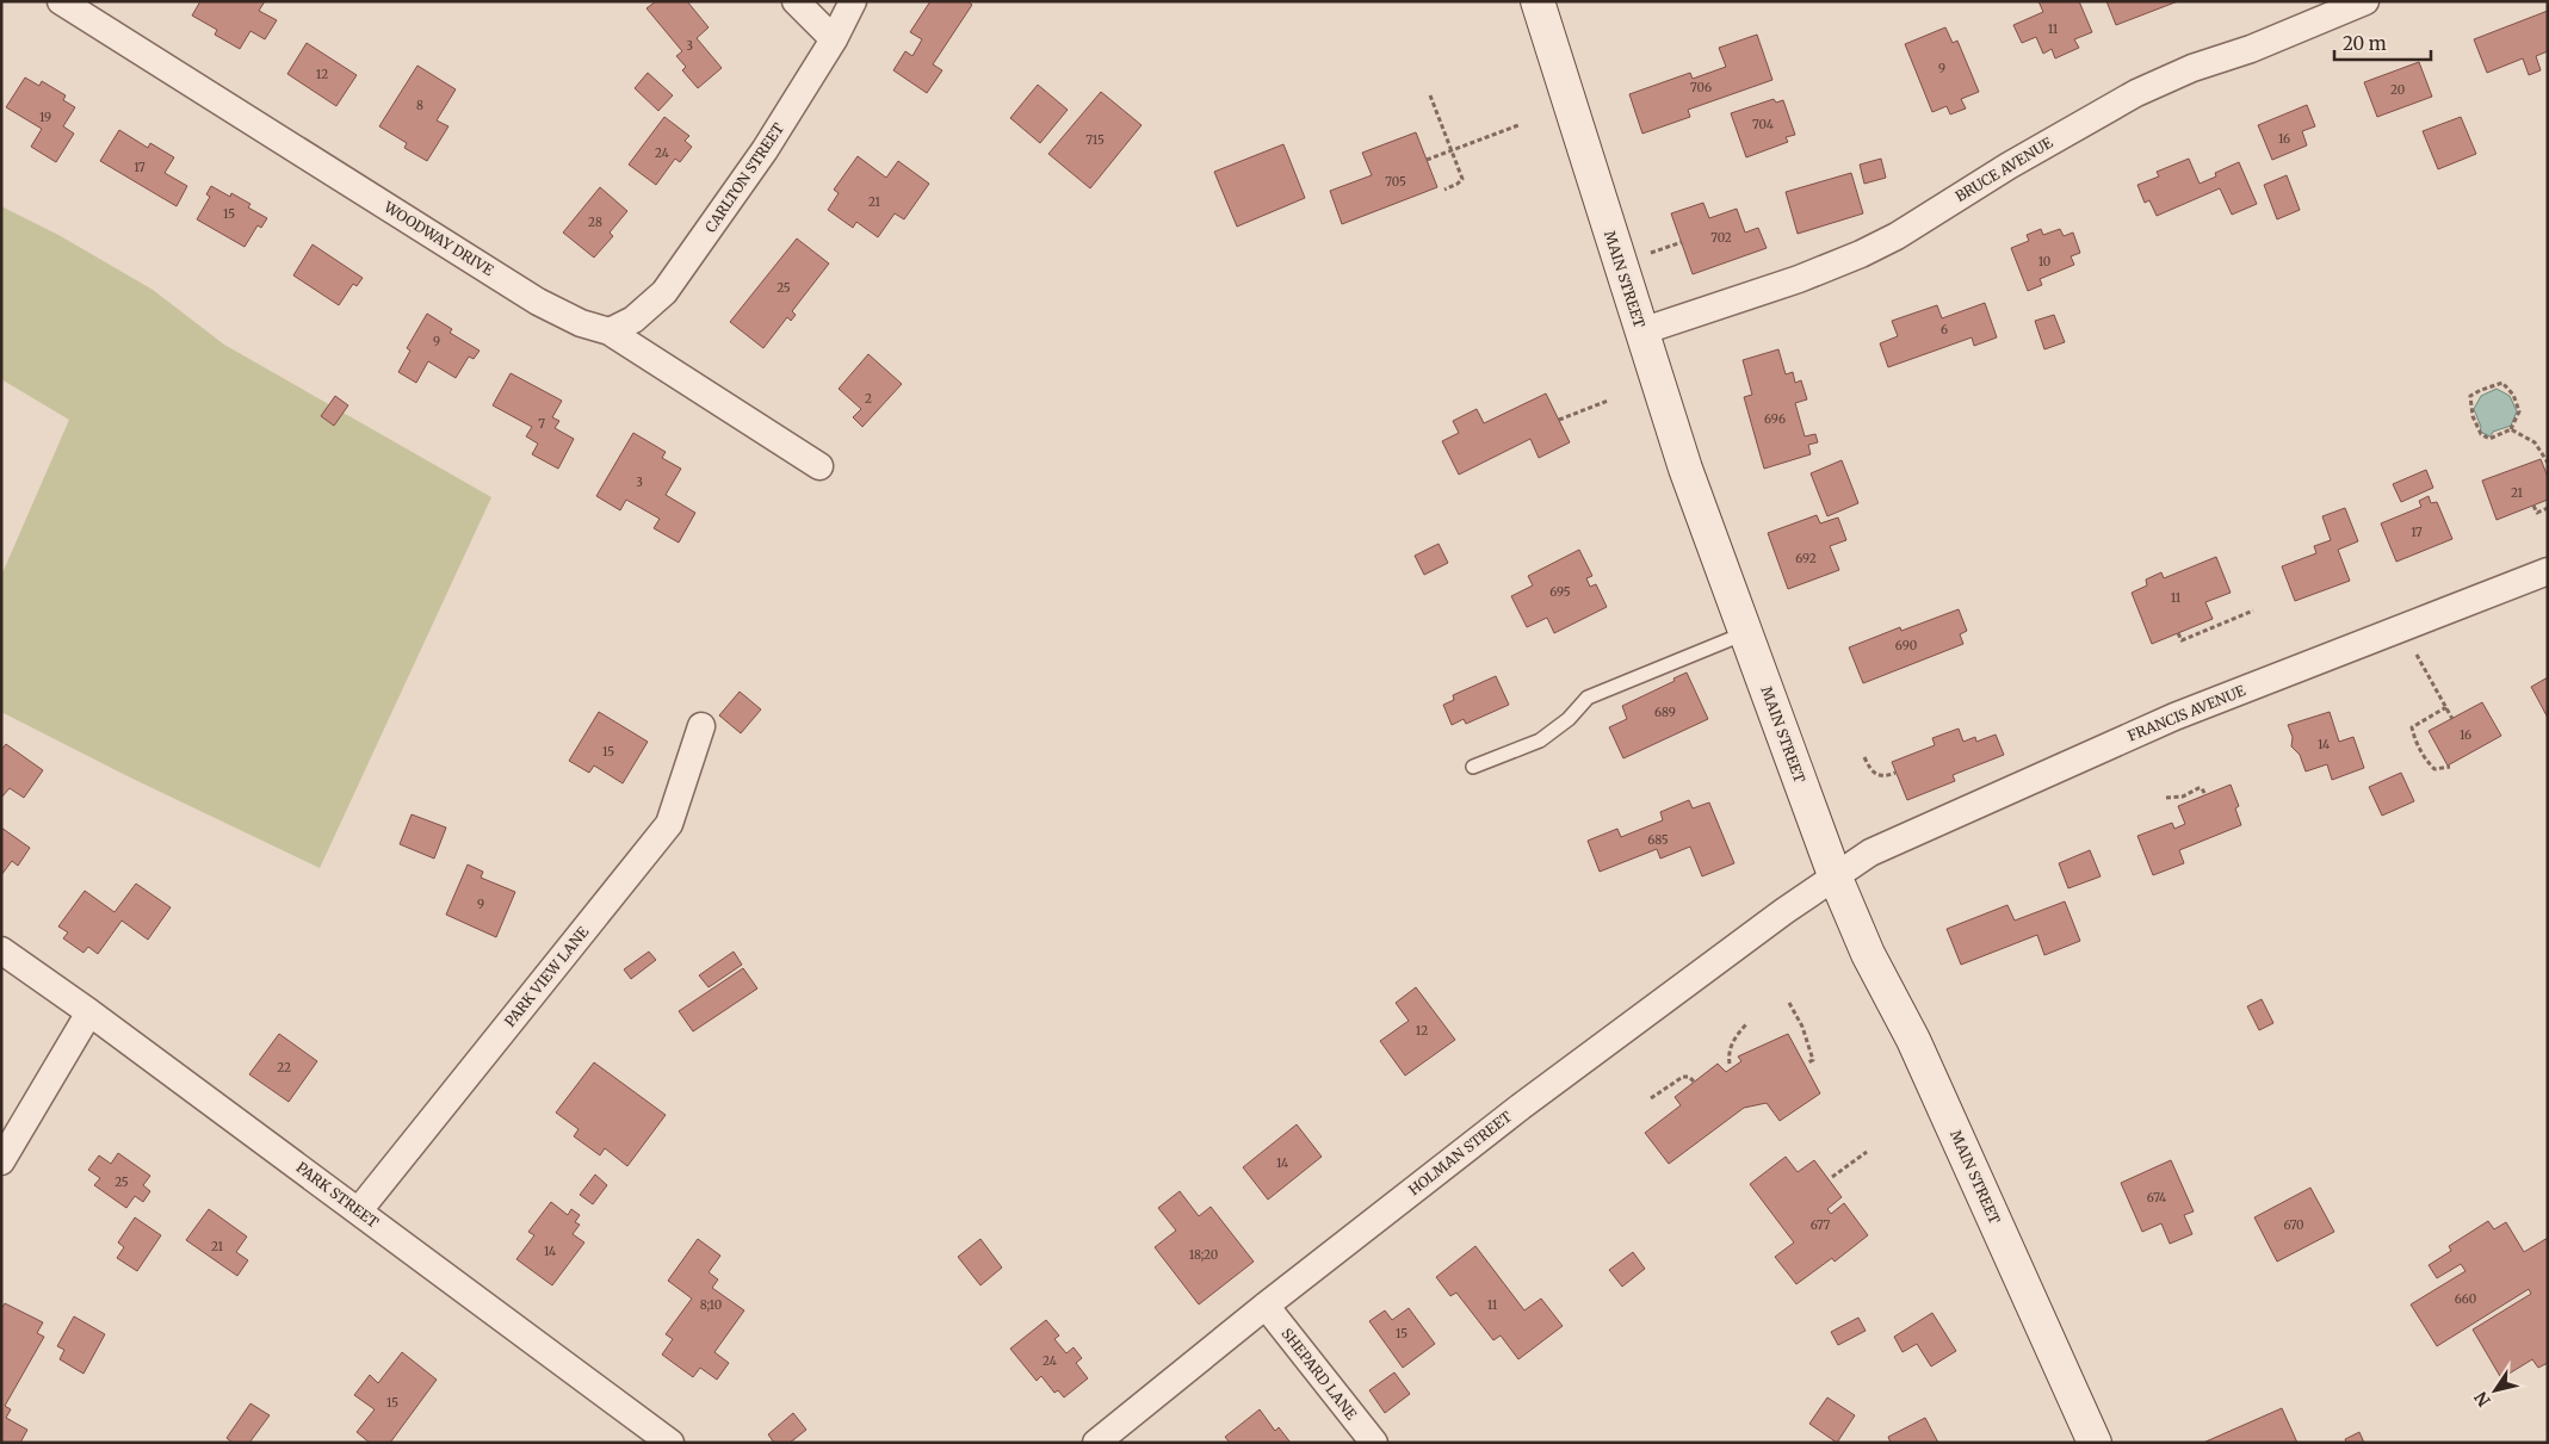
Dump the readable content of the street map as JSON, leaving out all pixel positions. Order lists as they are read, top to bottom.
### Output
{
  "streets": {
    "main road": ["MAIN STREET"],
    "street": [
      "BRUCE AVENUE",
      "CARLTON STREET",
      "WOODWAY DRIVE",
      "FRANCIS AVENUE",
      "PARK VIEW LANE",
      "HOLMAN STREET",
      "PARK STREET",
      "SHEPARD LANE"
    ]
  },
  "crossings": [
    ["BRUCE AVENUE", "MAIN STREET"],
    ["CARLTON STREET", "WOODWAY DRIVE"],
    ["MAIN STREET", "FRANCIS AVENUE"],
    ["MAIN STREET", "HOLMAN STREET"],
    ["FRANCIS AVENUE", "HOLMAN STREET"],
    ["PARK VIEW LANE", "PARK STREET"],
    ["HOLMAN STREET", "SHEPARD LANE"]
  ],
  "house_numbers": [
    "11",
    "3",
    "9",
    "12",
    "706",
    "20",
    "8",
    "19",
    "704",
    "16",
    "715",
    "24",
    "17",
    "705",
    "21",
    "15",
    "28",
    "702",
    "10",
    "25",
    "6",
    "9",
    "2",
    "696",
    "7",
    "3",
    "21",
    "17",
    "692",
    "695",
    "11",
    "690",
    "689",
    "16",
    "14",
    "15",
    "685",
    "9",
    "12",
    "22",
    "14",
    "25",
    "674",
    "677",
    "670",
    "21",
    "14",
    "18;20",
    "660",
    "8;10",
    "11",
    "15",
    "24",
    "15"
  ],
  "scale_bar": "20 m",
  "north": "bottom left"
}
